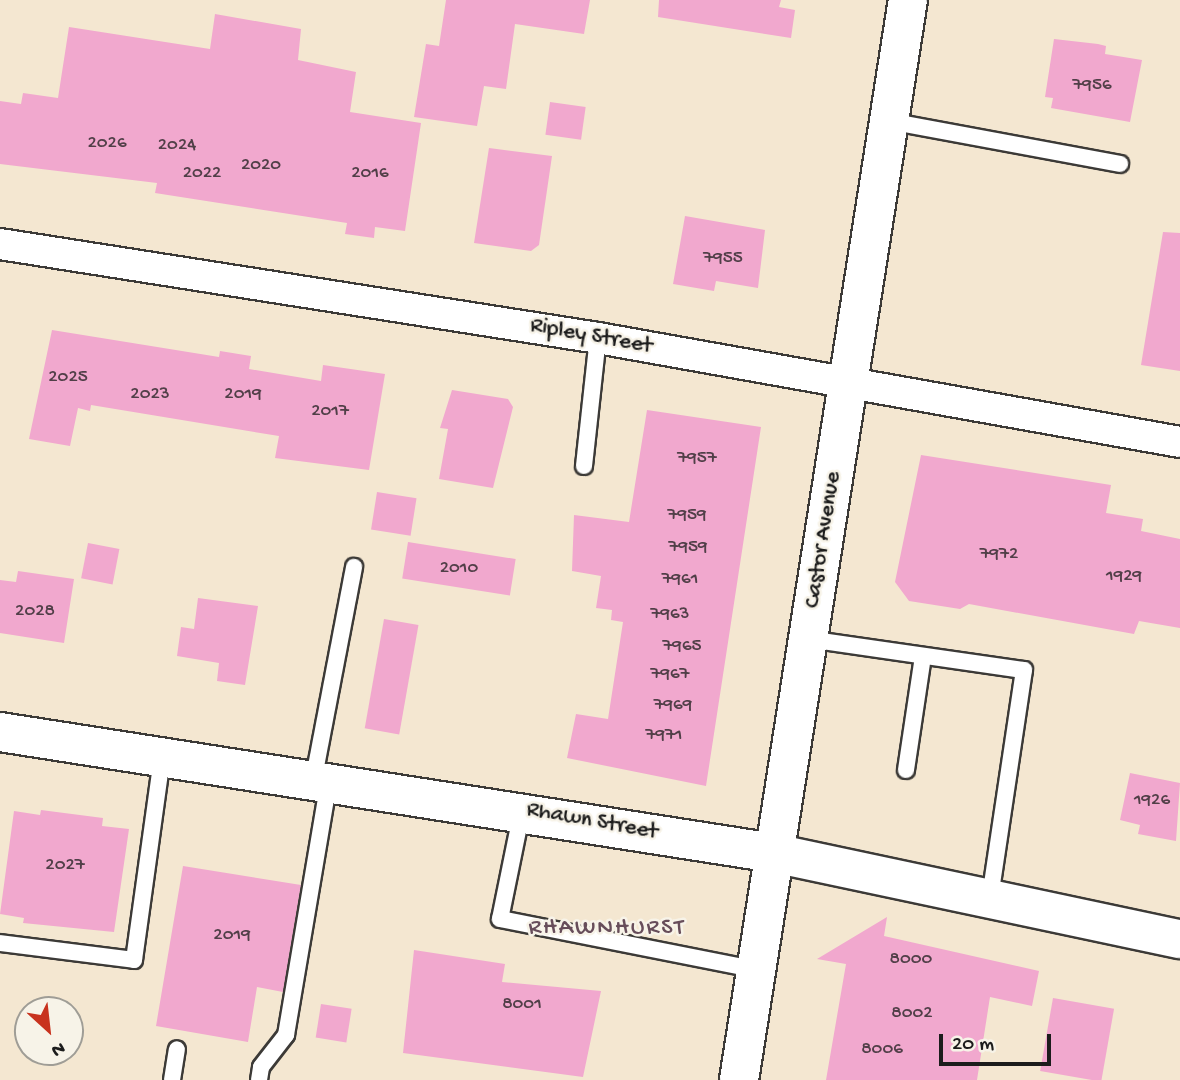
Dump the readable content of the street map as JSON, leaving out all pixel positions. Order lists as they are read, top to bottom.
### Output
{
  "streets": {
    "main road": ["Castor Avenue", "Rhawn Street"],
    "street": ["Ripley Street"]
  },
  "crossings": [
    ["Ripley Street", "Castor Avenue"],
    ["Castor Avenue", "Rhawn Street"]
  ],
  "districts": ["RHAWNHURST"],
  "house_numbers": [
    "7956",
    "2026",
    "2024",
    "2020",
    "2022",
    "2016",
    "7955",
    "2025",
    "2023",
    "2019",
    "2017",
    "7957",
    "7959",
    "7959",
    "7972",
    "2010",
    "1929",
    "7961",
    "2028",
    "7963",
    "7965",
    "7967",
    "7969",
    "7971",
    "1926",
    "2027",
    "2019",
    "8000",
    "8001",
    "8002",
    "8006"
  ],
  "scale_bar": "20 m",
  "north": "bottom right"
}
